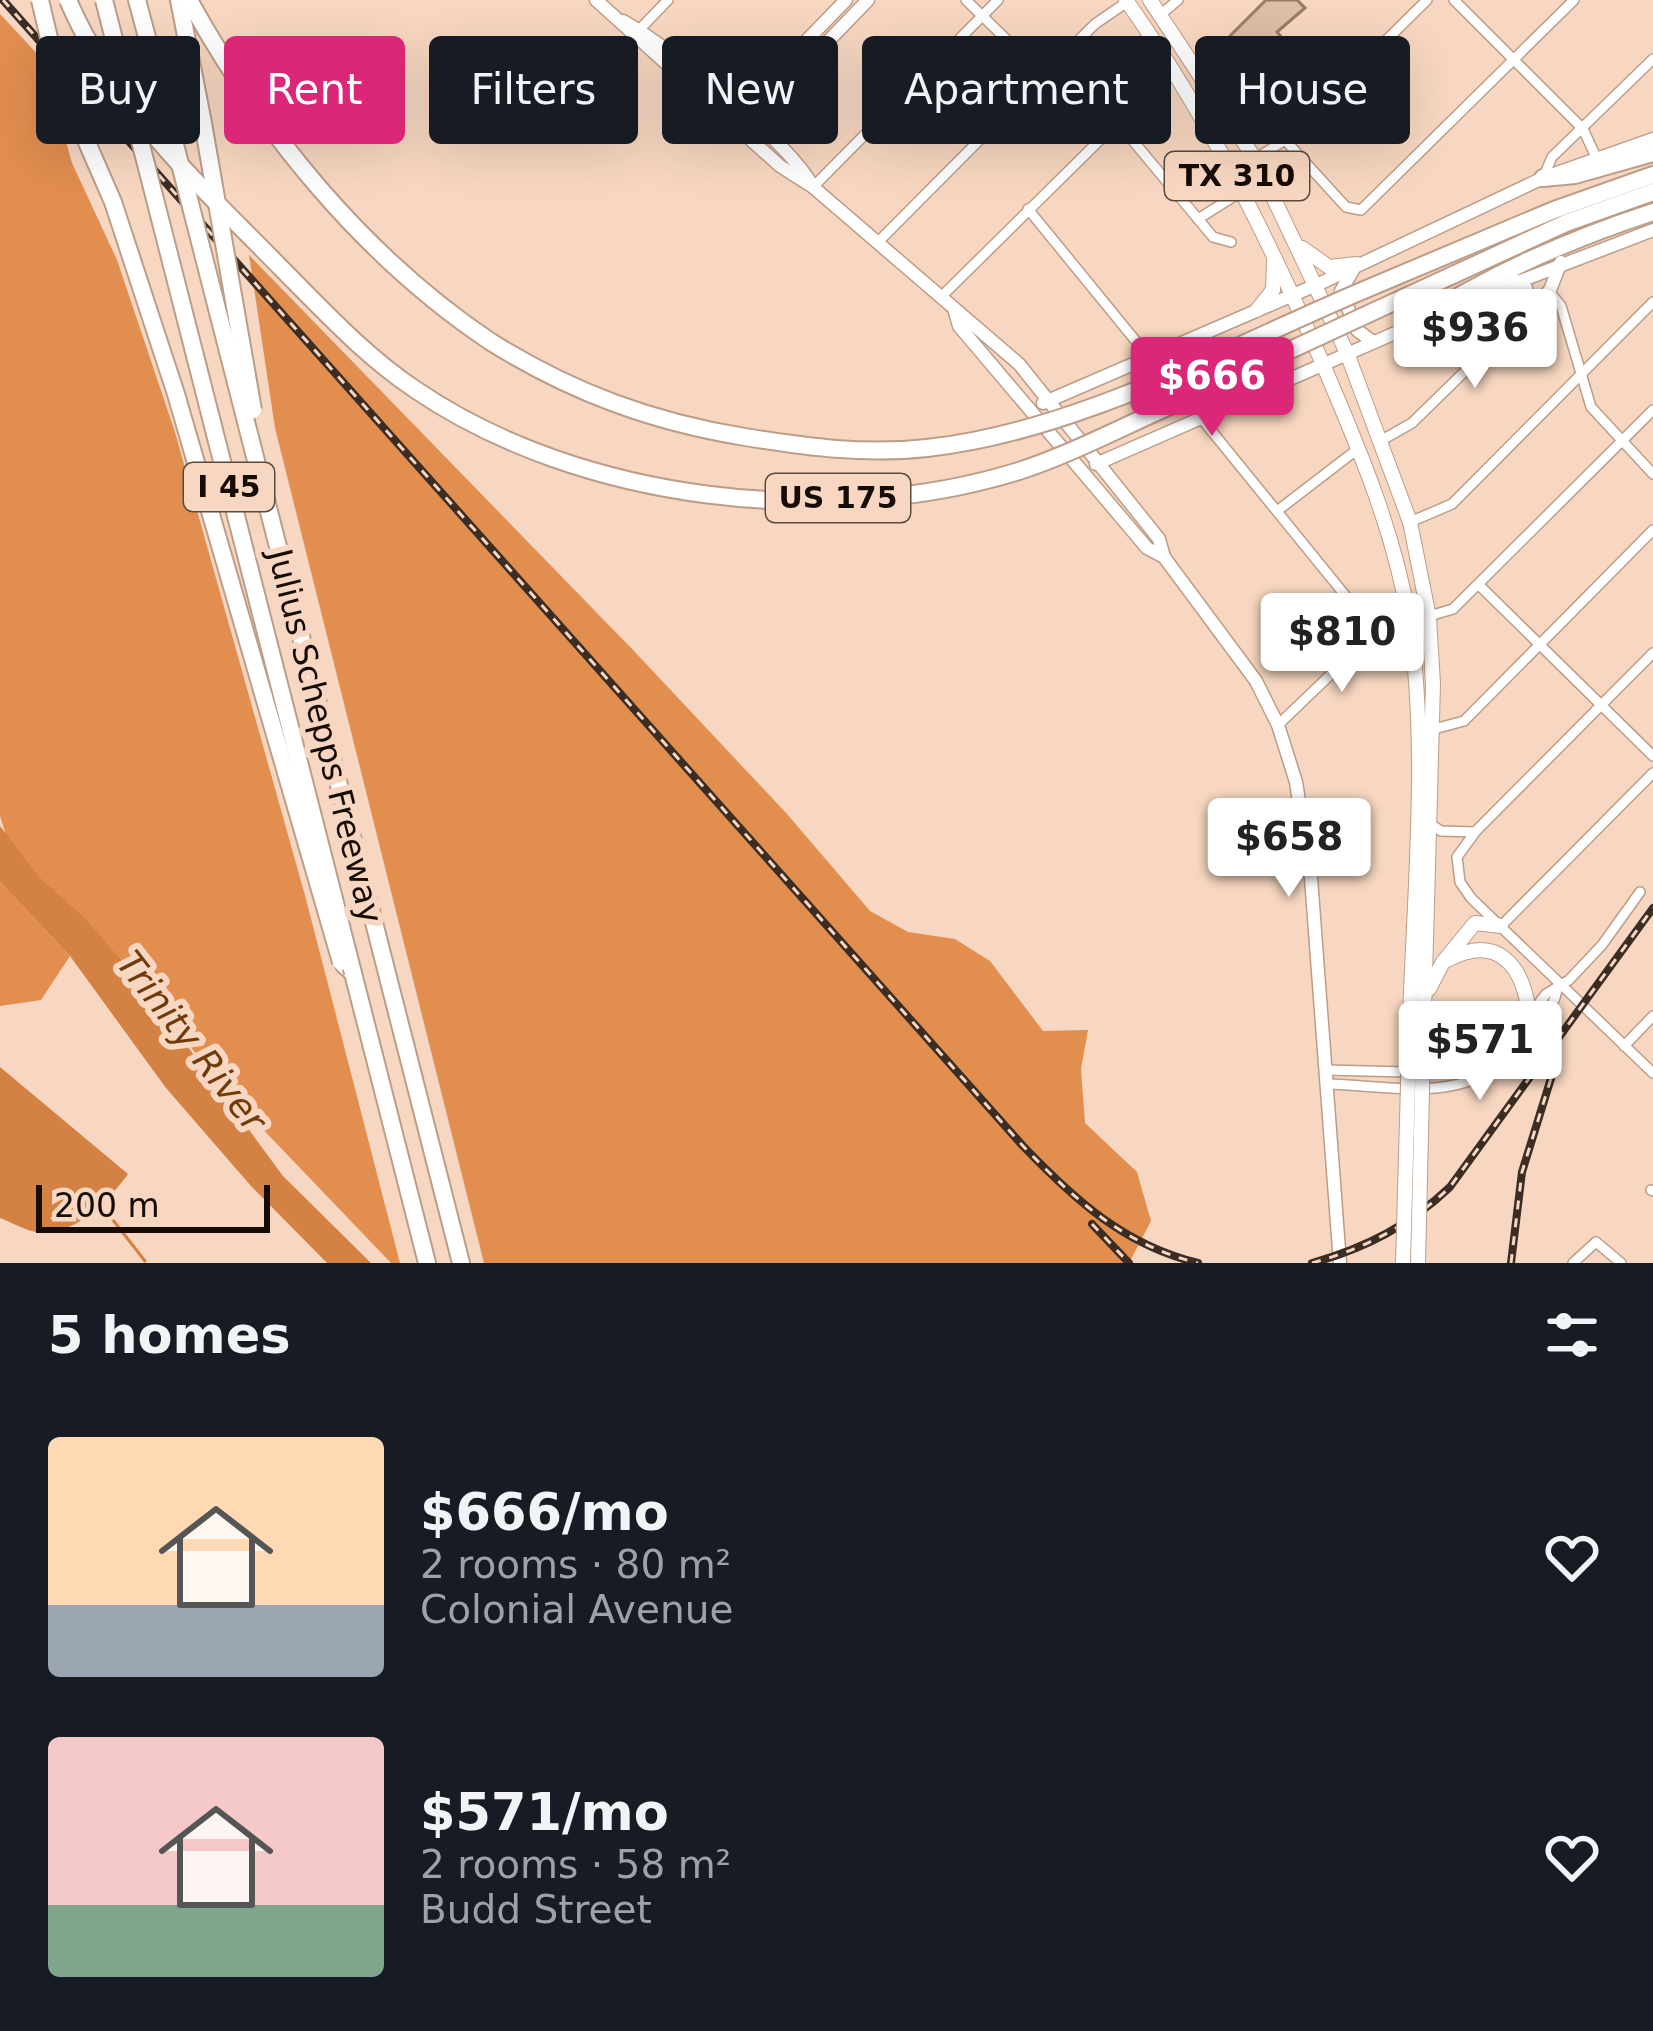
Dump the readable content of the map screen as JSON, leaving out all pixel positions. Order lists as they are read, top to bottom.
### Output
{
  "streets": {
    "highway": ["I 45", "US 175", "Julius Schepps Freeway"],
    "main road": ["TX 310"]
  },
  "water": ["Trinity River"],
  "scale_bar": "200 m",
  "page": {
    "chip": [
      "Buy",
      "Rent",
      "Filters",
      "New",
      "Apartment",
      "House"
    ],
    "price": [
      "$936",
      "$666",
      "$810",
      "$658",
      "$571"
    ],
    "scale": "200 m",
    "heading": "5 homes",
    "list": [
      {
        "name": "$666/mo",
        "note": "2 rooms · 80 m² · Colonial Avenue"
      },
      {
        "name": "$571/mo",
        "note": "2 rooms · 58 m² · Budd Street"
      }
    ]
  }
}
